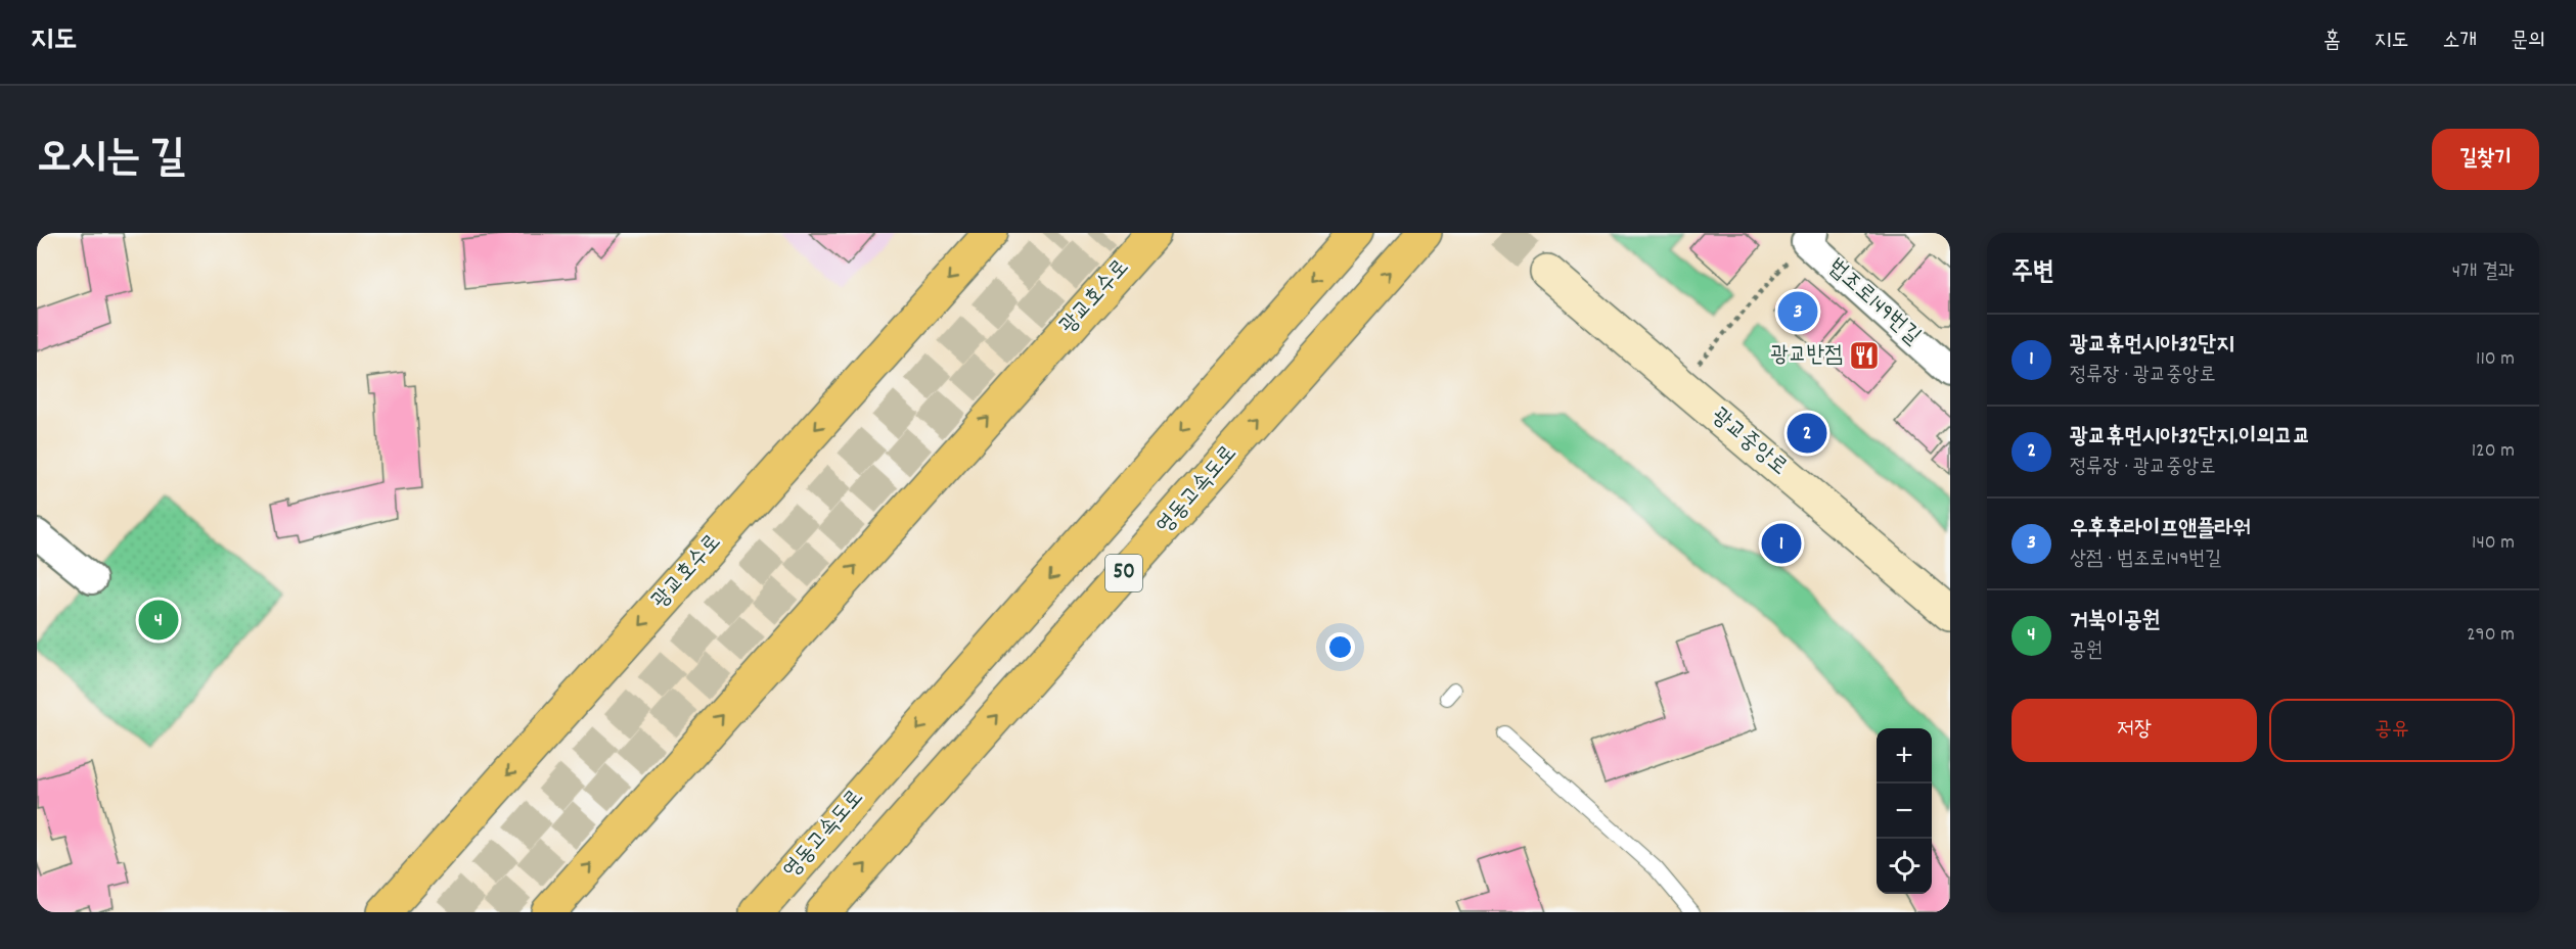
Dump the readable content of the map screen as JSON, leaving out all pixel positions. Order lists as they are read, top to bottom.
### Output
{
  "streets": {
    "highway": ["광교호수로", "영동고속도로", "50"],
    "main road": ["광교중앙로"],
    "street": ["법조로149번길"]
  },
  "places": {
    "restaurant": ["광교반점"]
  },
  "page": {
    "header": "지도",
    "nav": [
      "홈",
      "지도",
      "소개",
      "문의"
    ],
    "title": "오시는 길",
    "buttons": [
      "길찾기",
      ["저장", "공유"]
    ],
    "heading": ["주변", "4개 결과"],
    "pins": [
      "3",
      "2",
      "1",
      "4"
    ],
    "list": [
      {
        "mark": "1",
        "name": "광교휴먼시아32단지",
        "note": "정류장 · 광교중앙로",
        "value": "110 m"
      },
      {
        "mark": "2",
        "name": "광교휴먼시아32단지.이의고교",
        "note": "정류장 · 광교중앙로",
        "value": "120 m"
      },
      {
        "mark": "3",
        "name": "우후후라이프앤플라워",
        "note": "상점 · 법조로149번길",
        "value": "140 m"
      },
      {
        "mark": "4",
        "name": "거북이공원",
        "note": "공원",
        "value": "290 m"
      }
    ],
    "map_buttons": ["+", "−"]
  }
}
